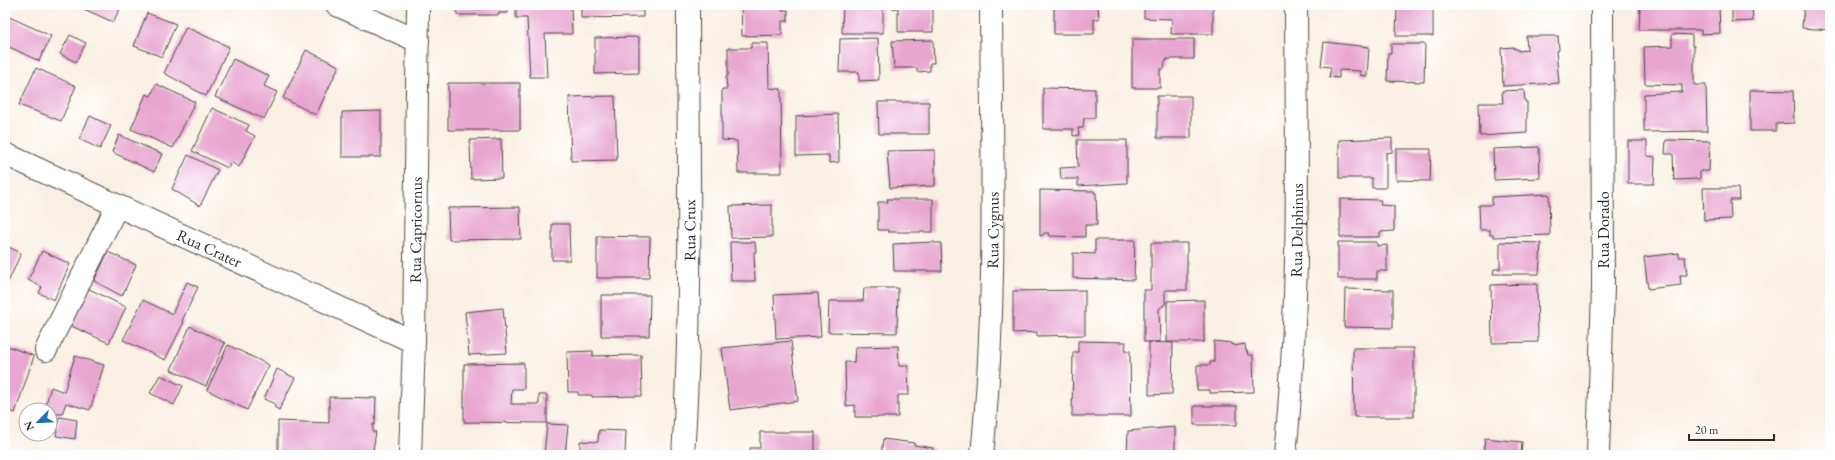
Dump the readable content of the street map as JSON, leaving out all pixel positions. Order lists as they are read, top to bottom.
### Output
{
  "streets": {
    "street": [
      "Rua Capricornus",
      "Rua Crux",
      "Rua Cygnus",
      "Rua Delphinus",
      "Rua Dorado",
      "Rua Crater"
    ]
  },
  "crossings": [
    ["Rua Capricornus", "Rua Crater"]
  ],
  "scale_bar": "20 m",
  "north": "bottom left"
}
